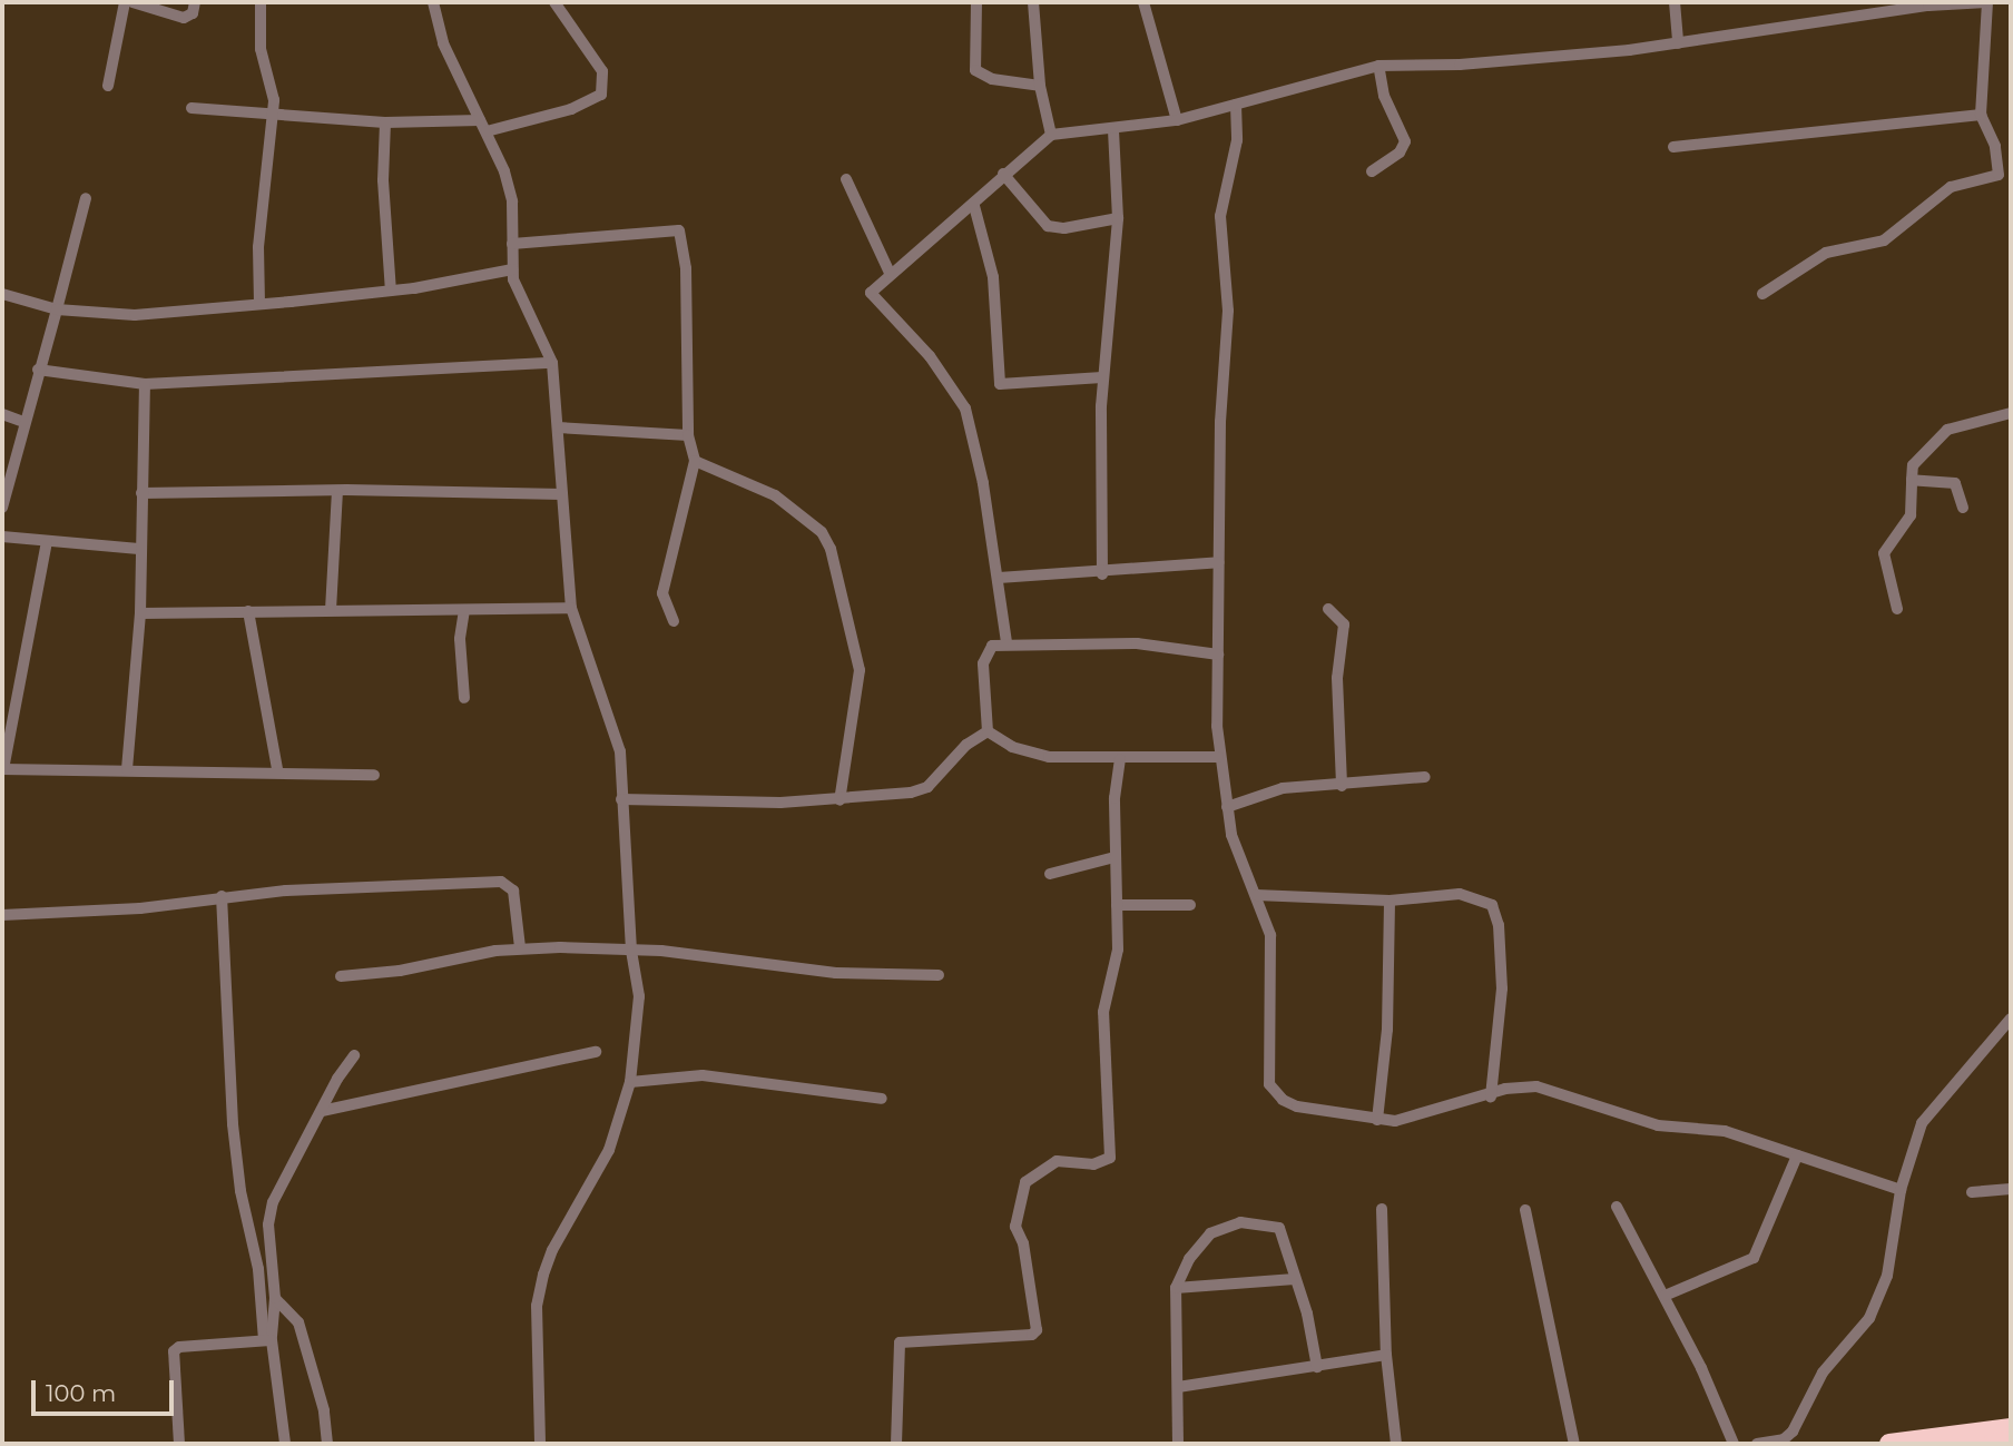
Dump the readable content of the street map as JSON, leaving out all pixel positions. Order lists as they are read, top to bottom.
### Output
{
  "scale_bar": "100 m"
}
